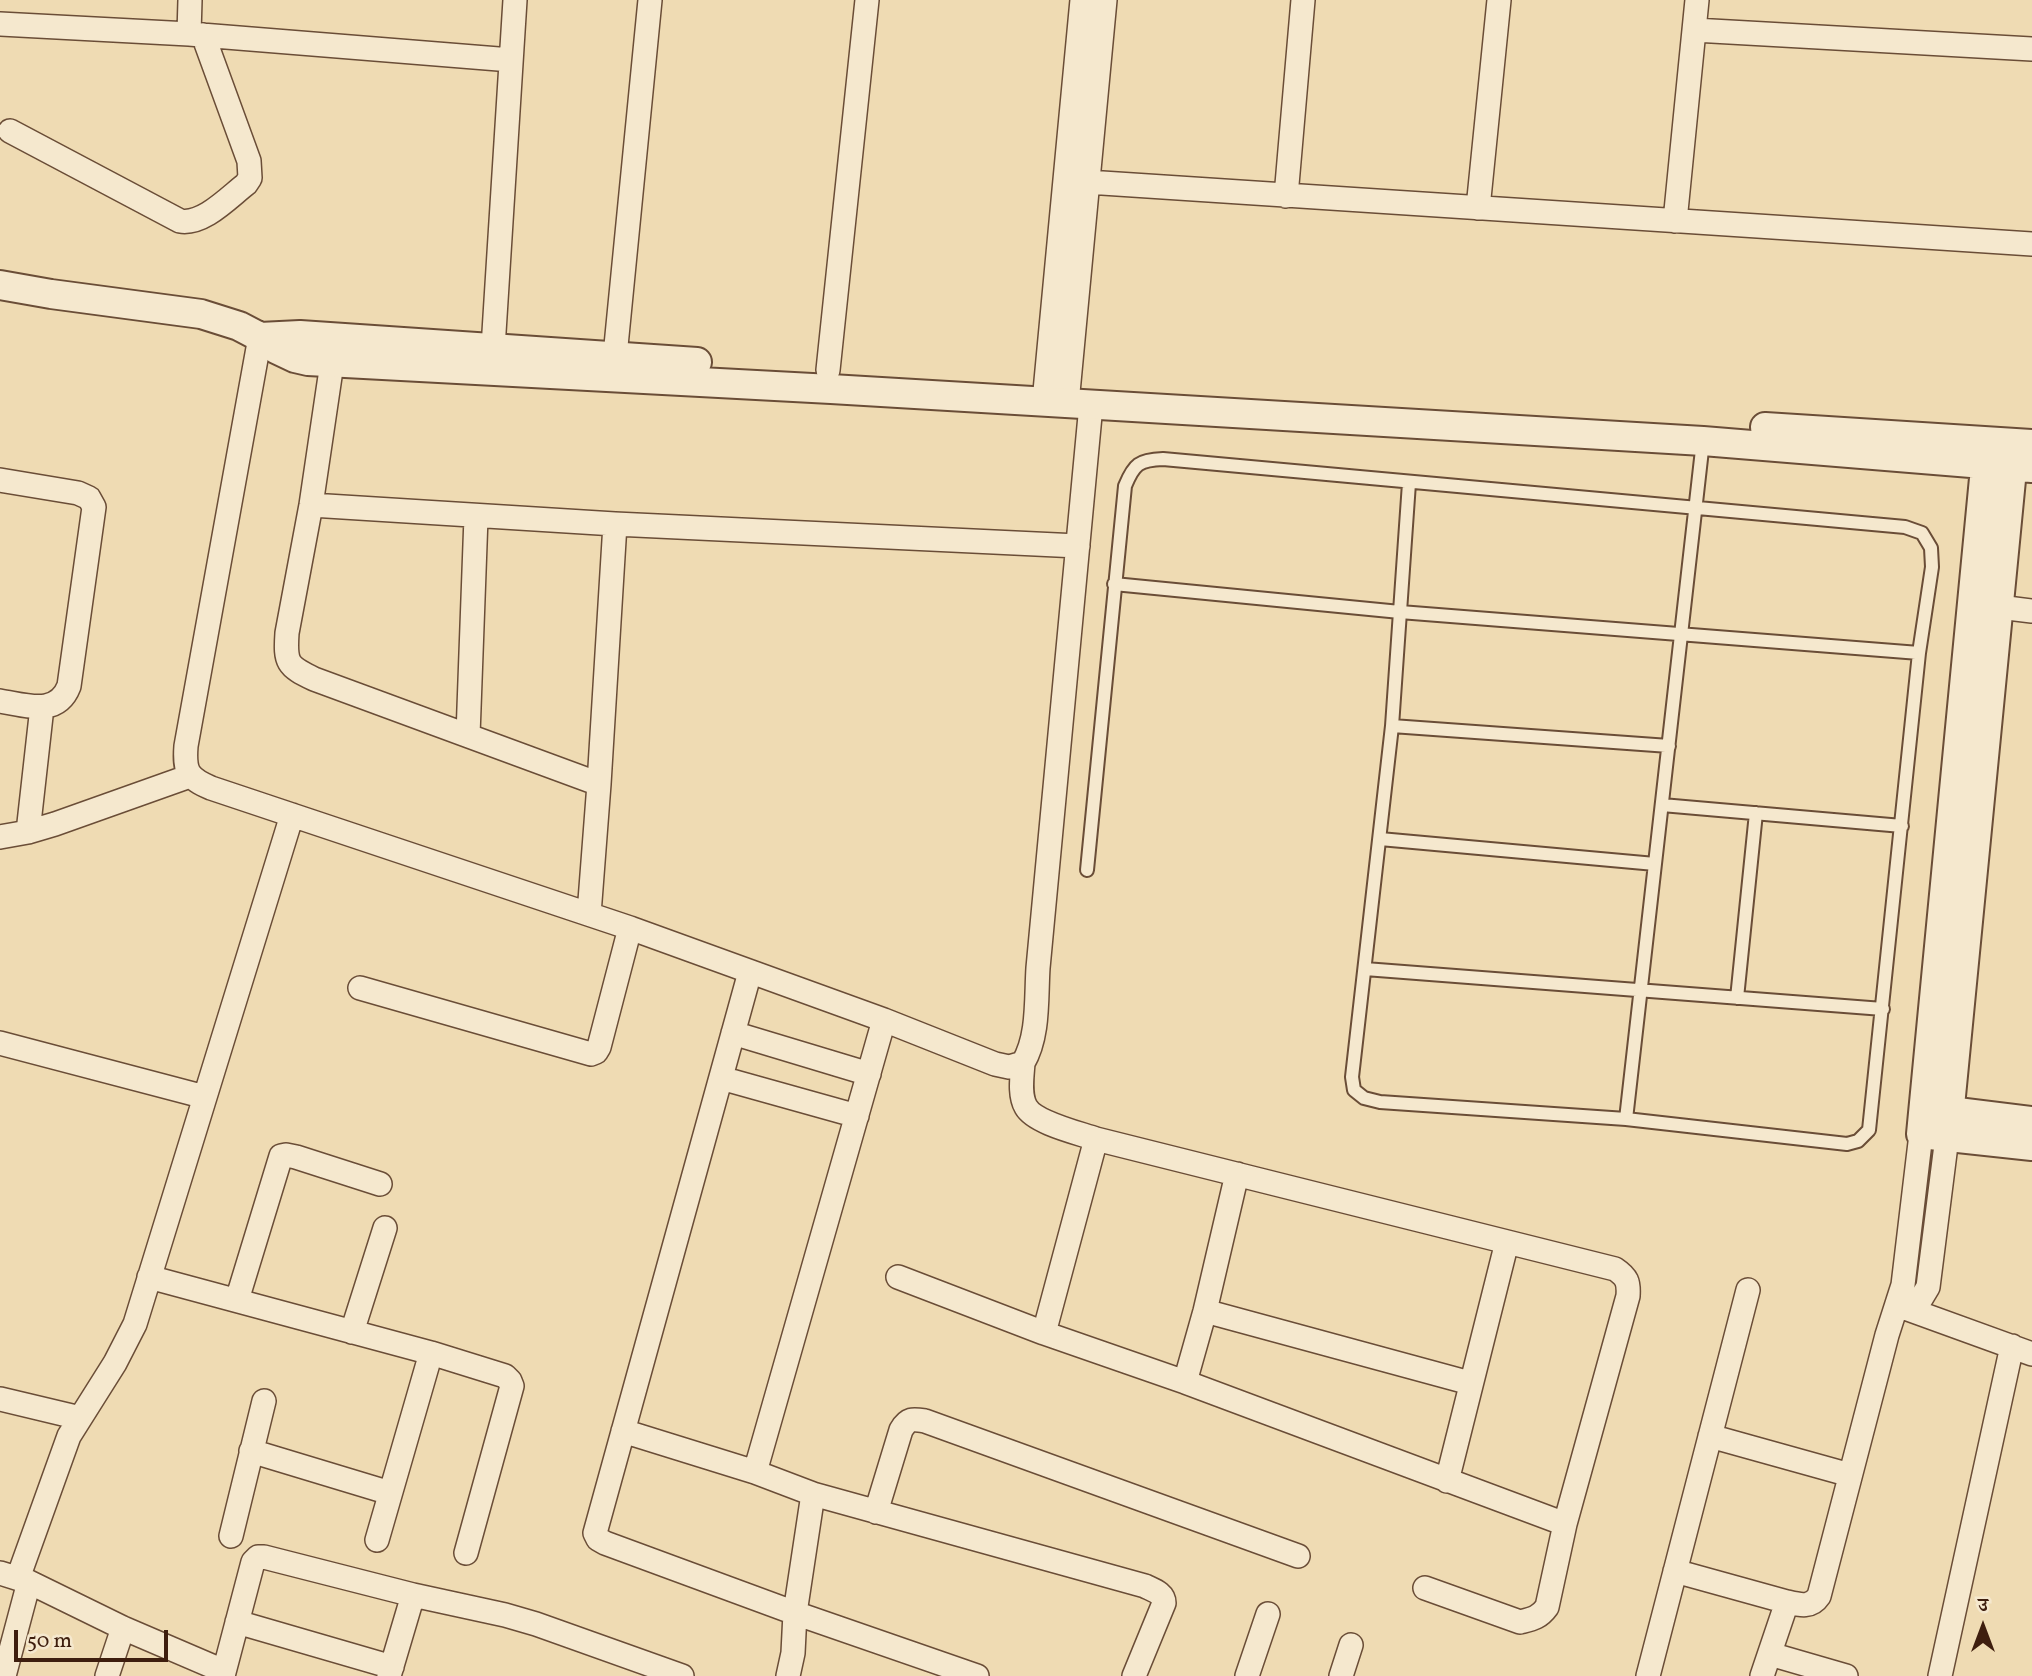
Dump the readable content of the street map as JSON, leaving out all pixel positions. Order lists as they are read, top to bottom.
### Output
{
  "scale_bar": "50 m",
  "north": "top"
}
